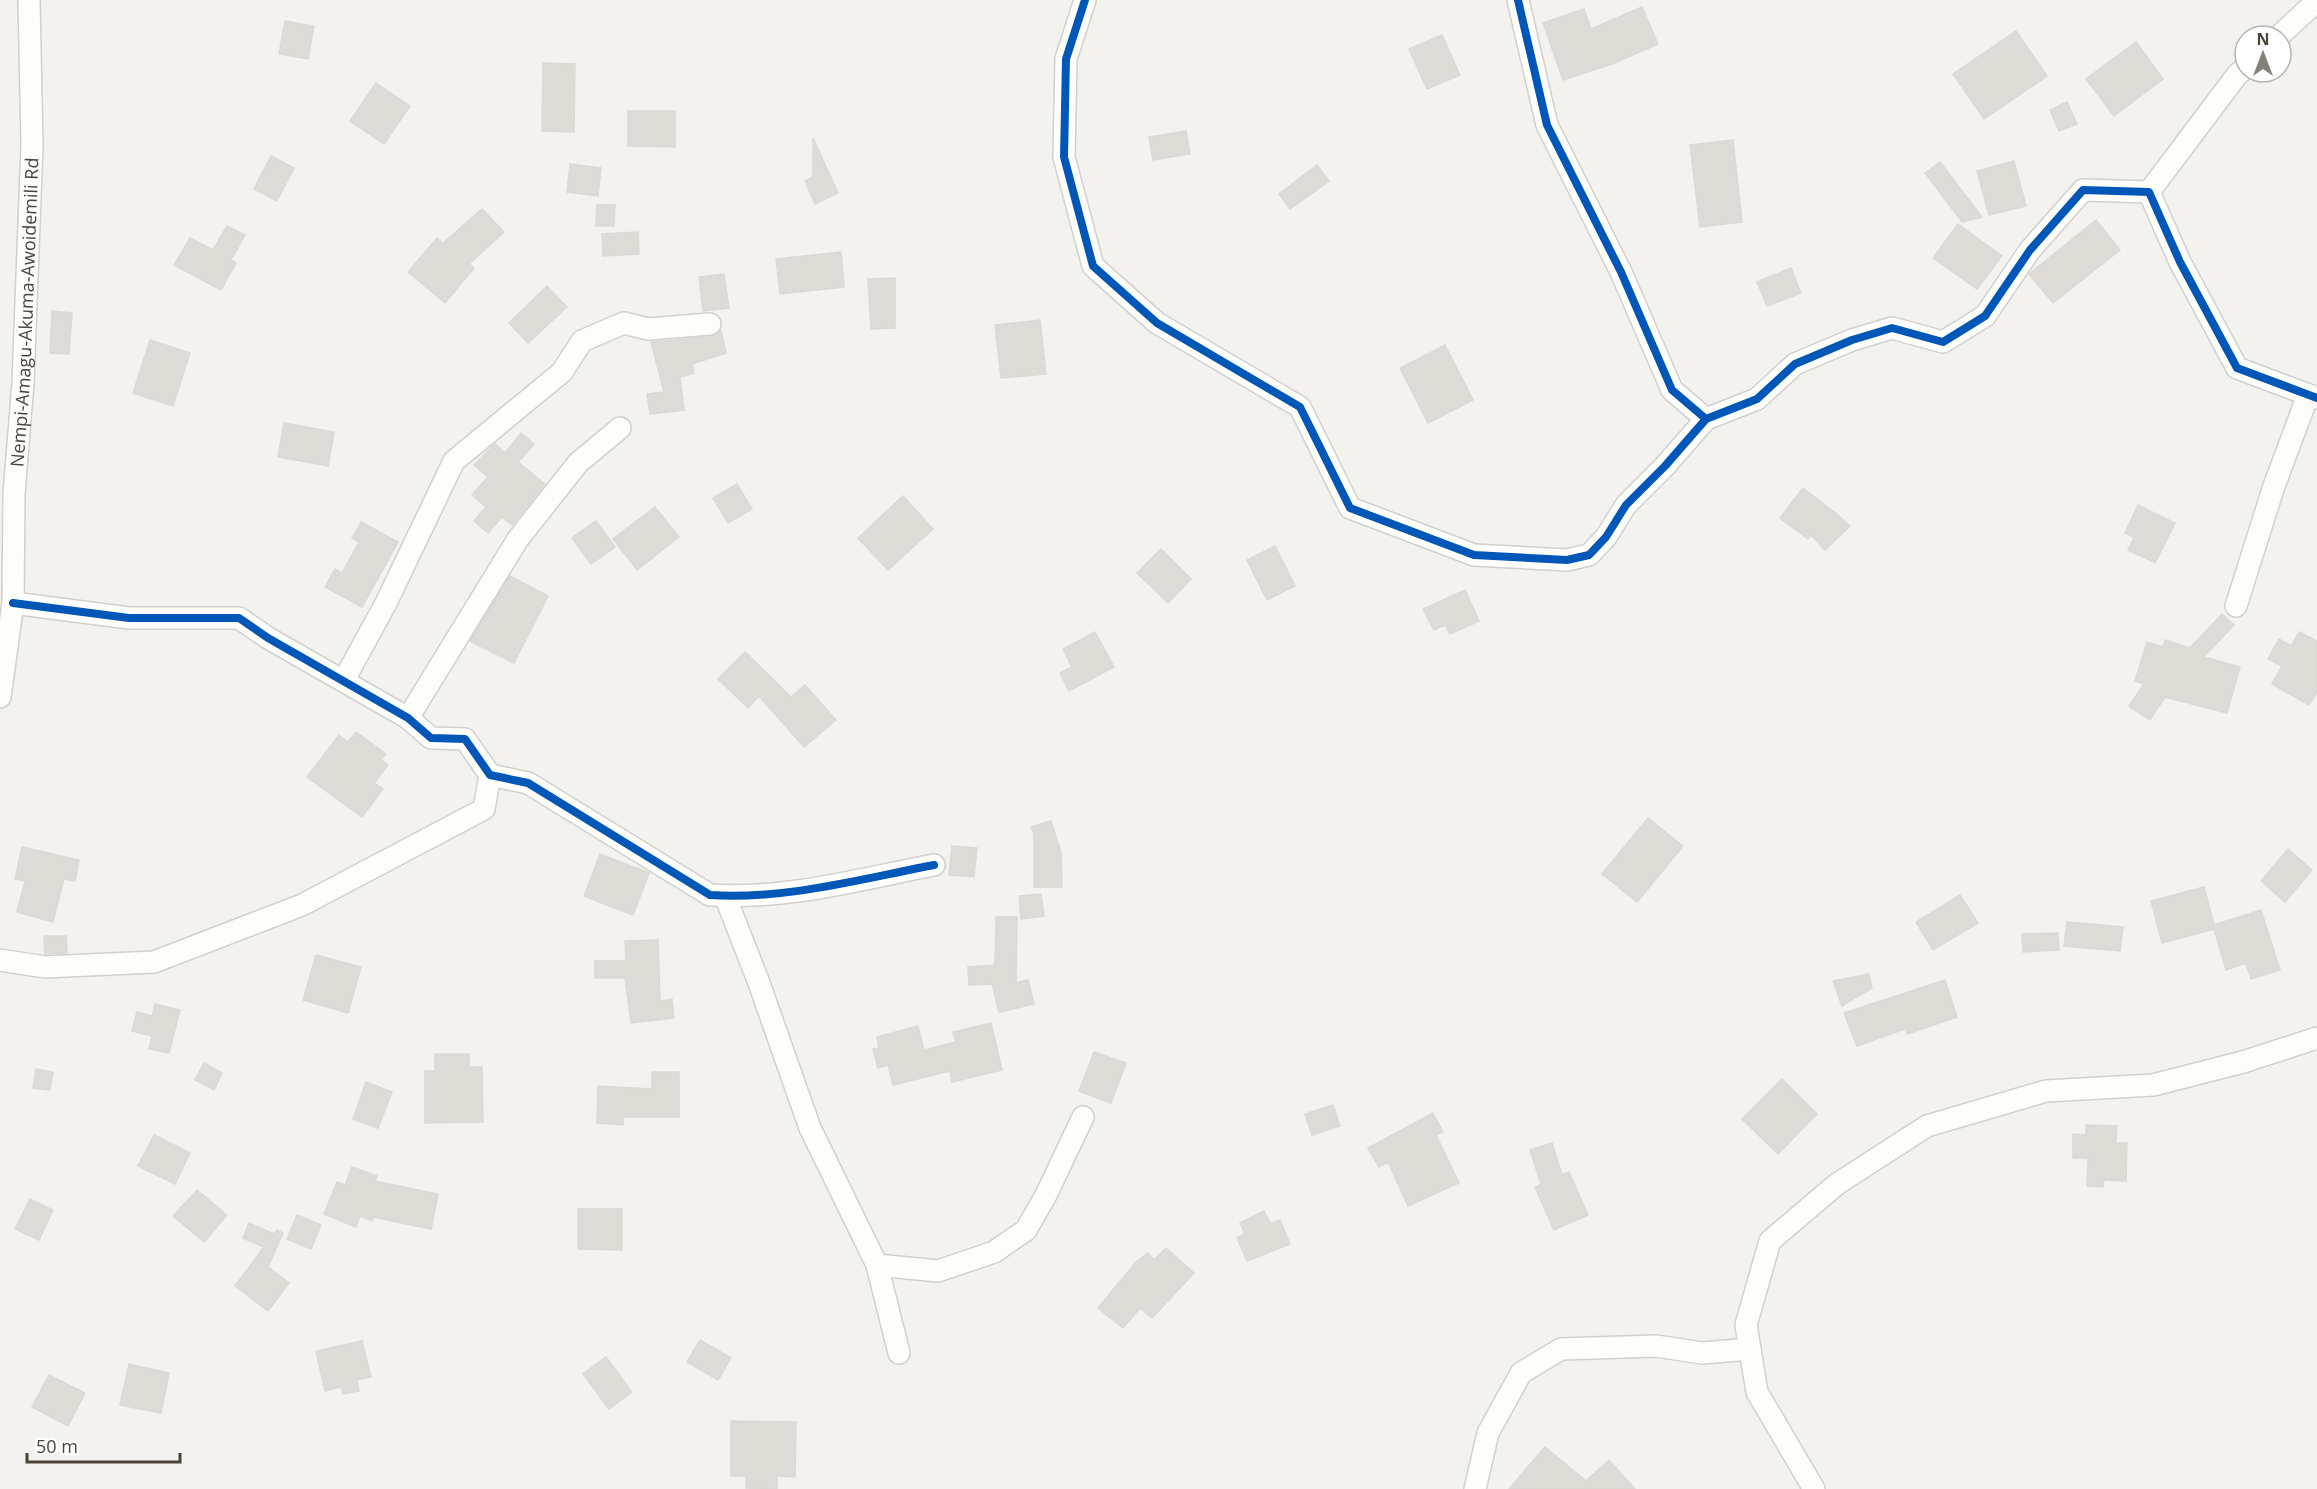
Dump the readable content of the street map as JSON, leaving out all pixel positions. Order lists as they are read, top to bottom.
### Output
{
  "streets": {
    "street": ["Nempi-Amagu-Akuma-Awoidemili Rd"]
  },
  "scale_bar": "50 m",
  "north": "top"
}
